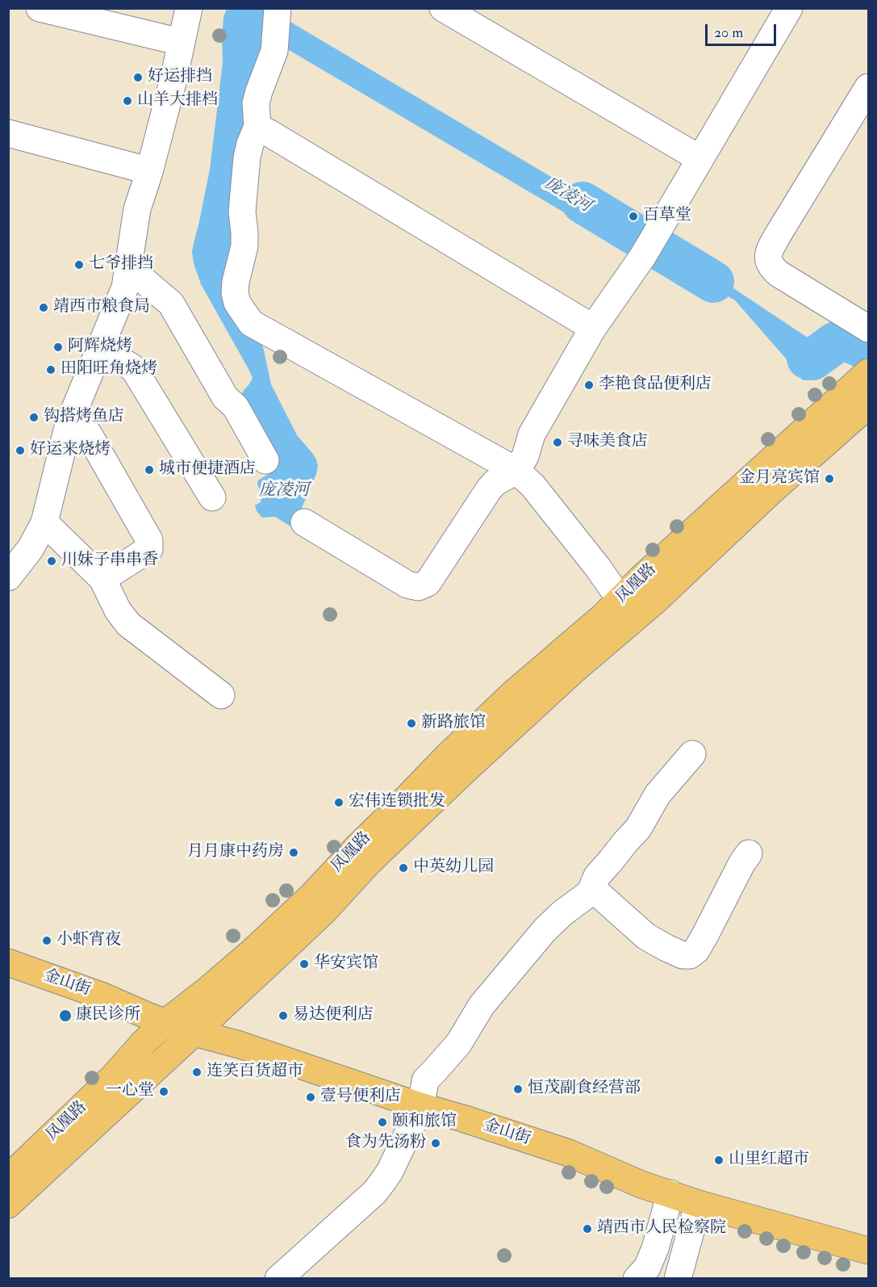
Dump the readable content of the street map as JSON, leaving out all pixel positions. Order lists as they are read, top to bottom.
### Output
{
  "streets": {
    "main road": ["凤凰路", "金山街"]
  },
  "crossings": [
    ["凤凰路", "金山街"]
  ],
  "water": ["庞凌河"],
  "places": [
    "好运排挡",
    "山羊大排档",
    "百草堂",
    "七爷排挡",
    "靖西市粮食局",
    "阿辉烧烤",
    "田阳旺角烧烤",
    "李艳食品便利店",
    "钩搭烤鱼店",
    "寻味美食店",
    "好运来烧烤",
    "城市便捷酒店",
    "金月亮宾馆",
    "川妹子串串香",
    "新路旅馆",
    "宏伟连锁批发",
    "月月康中药房",
    "中英幼儿园",
    "小虾宵夜",
    "华安宾馆",
    "康民诊所",
    "易达便利店",
    "连笑百货超市",
    "恒茂副食经营部",
    "一心堂",
    "壹号便利店",
    "颐和旅馆",
    "食为先汤粉",
    "山里红超市",
    "靖西市人民检察院"
  ],
  "scale_bar": "20 m"
}
